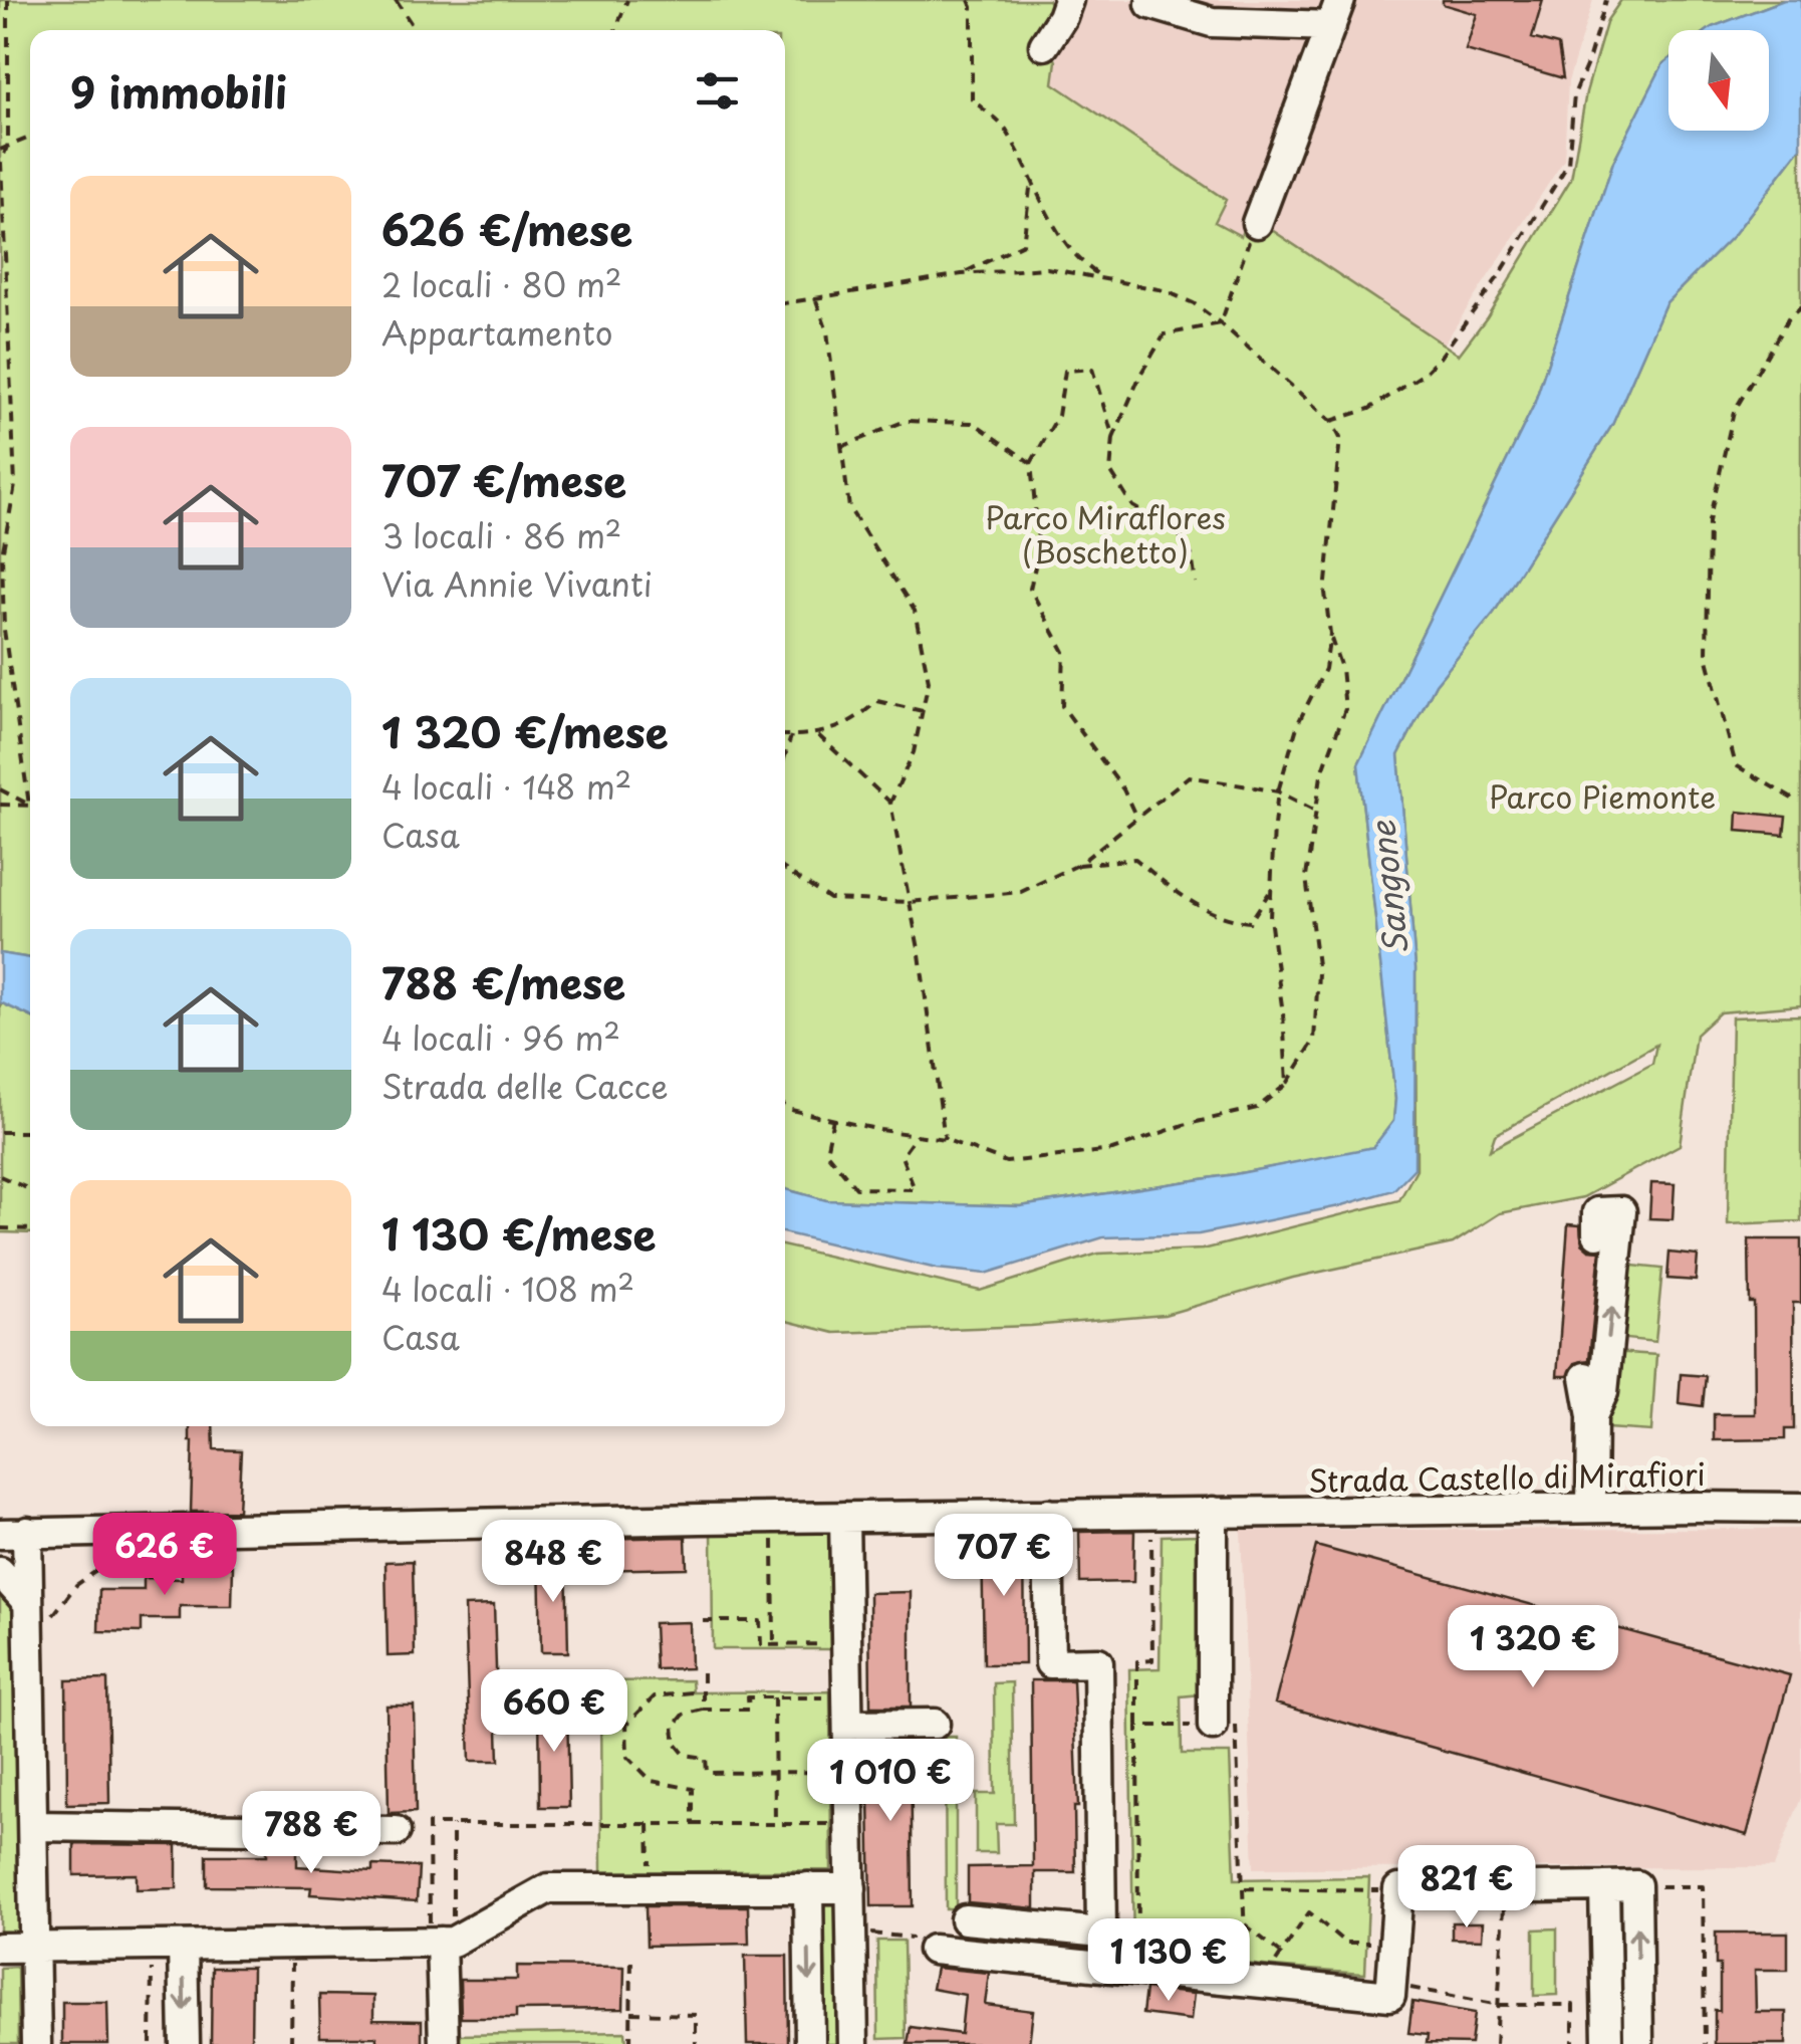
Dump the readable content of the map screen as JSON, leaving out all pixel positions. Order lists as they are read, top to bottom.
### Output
{
  "streets": {
    "street": ["Strada Castello di Mirafiori"]
  },
  "water": ["Sangone"],
  "parks": ["Parco Miraflores (Boschetto)", "Parco Piemonte"],
  "north": "bottom",
  "page": {
    "heading": "9 immobili",
    "list": [
      {
        "name": "626 €/mese",
        "note": "2 locali · 80 m² · Appartamento"
      },
      {
        "name": "707 €/mese",
        "note": "3 locali · 86 m² · Via Annie Vivanti"
      },
      {
        "name": "1 320 €/mese",
        "note": "4 locali · 148 m² · Casa"
      },
      {
        "name": "788 €/mese",
        "note": "4 locali · 96 m² · Strada delle Cacce"
      },
      {
        "name": "1 130 €/mese",
        "note": "4 locali · 108 m² · Casa"
      }
    ],
    "price": [
      "626 €",
      "707 €",
      "848 €",
      "1 320 €",
      "660 €",
      "1 010 €",
      "788 €",
      "821 €",
      "1 130 €"
    ]
  }
}
